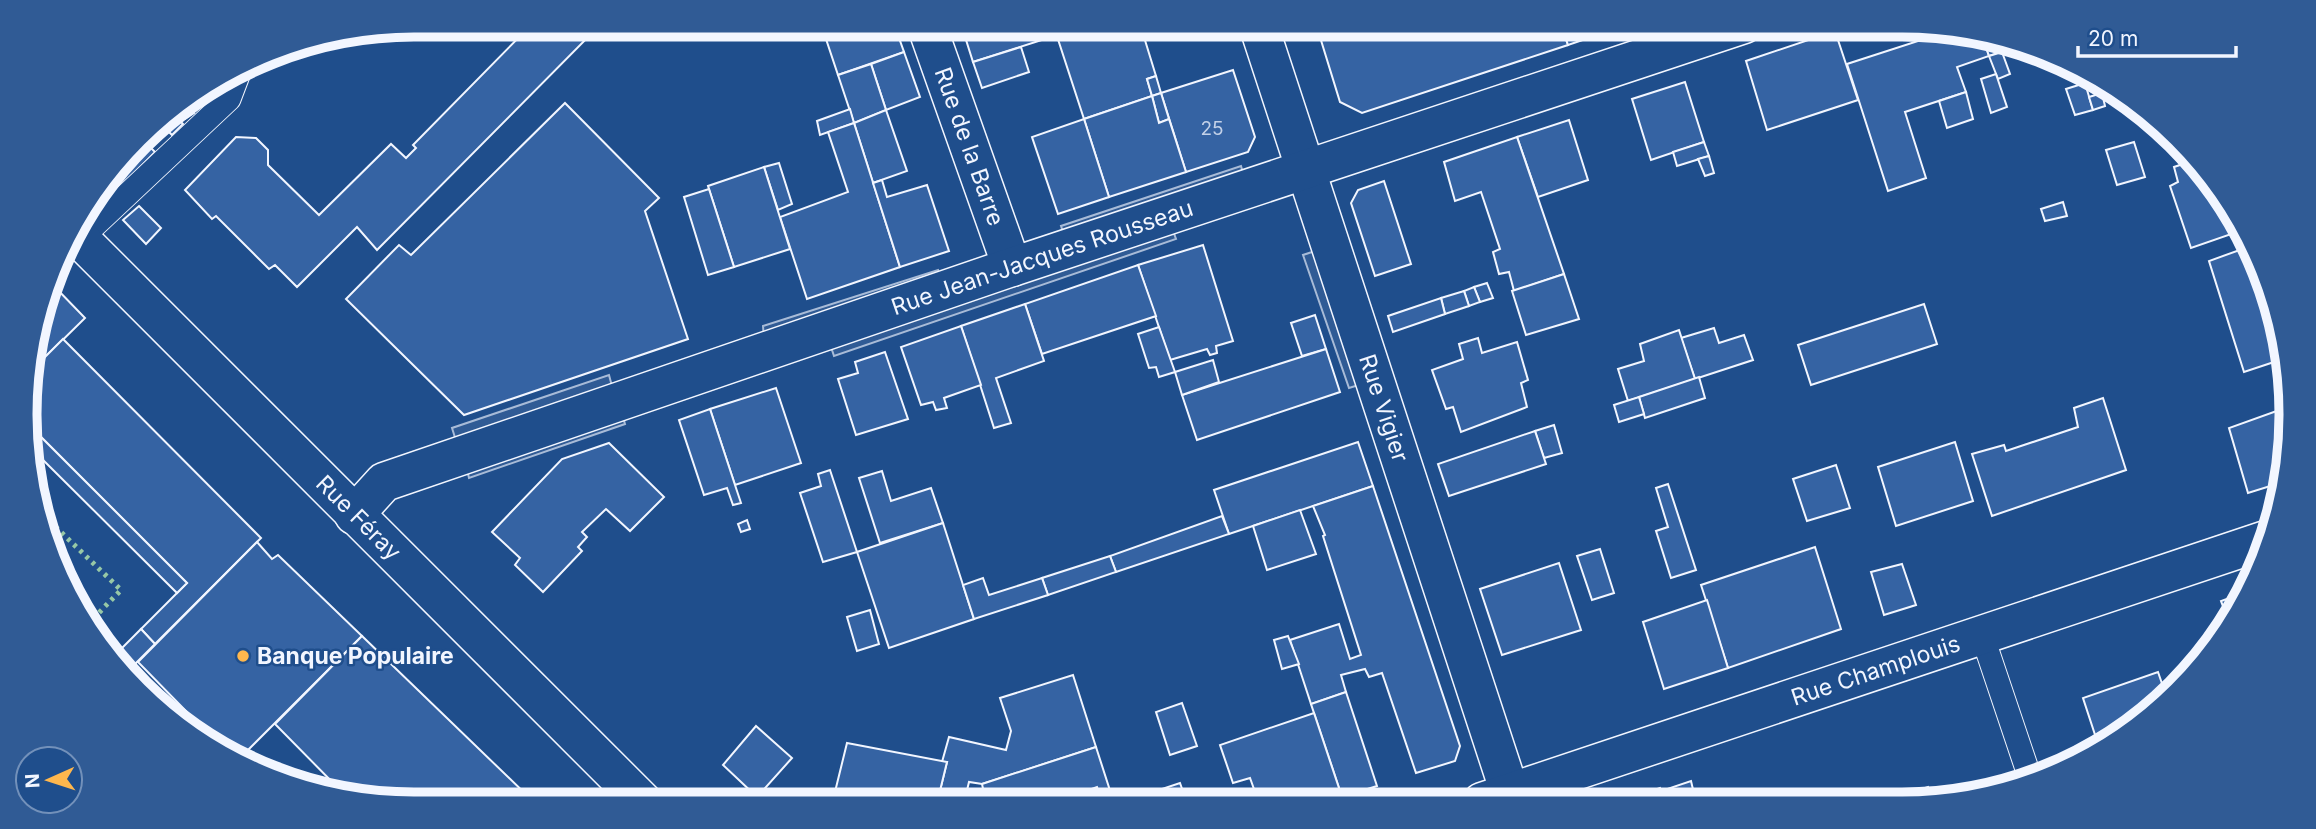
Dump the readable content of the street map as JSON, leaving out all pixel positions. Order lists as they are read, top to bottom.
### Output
{
  "streets": {
    "street": [
      "Rue de la Barre",
      "Rue Jean-Jacques Rousseau",
      "Rue Vigier",
      "Rue Féray",
      "Rue Champlouis"
    ]
  },
  "crossings": [
    ["Rue de la Barre", "Rue Jean-Jacques Rousseau"],
    ["Rue Jean-Jacques Rousseau", "Rue Vigier"],
    ["Rue Jean-Jacques Rousseau", "Rue Féray"]
  ],
  "places": ["Banque Populaire"],
  "house_numbers": ["25"],
  "scale_bar": "20 m",
  "north": "left"
}
